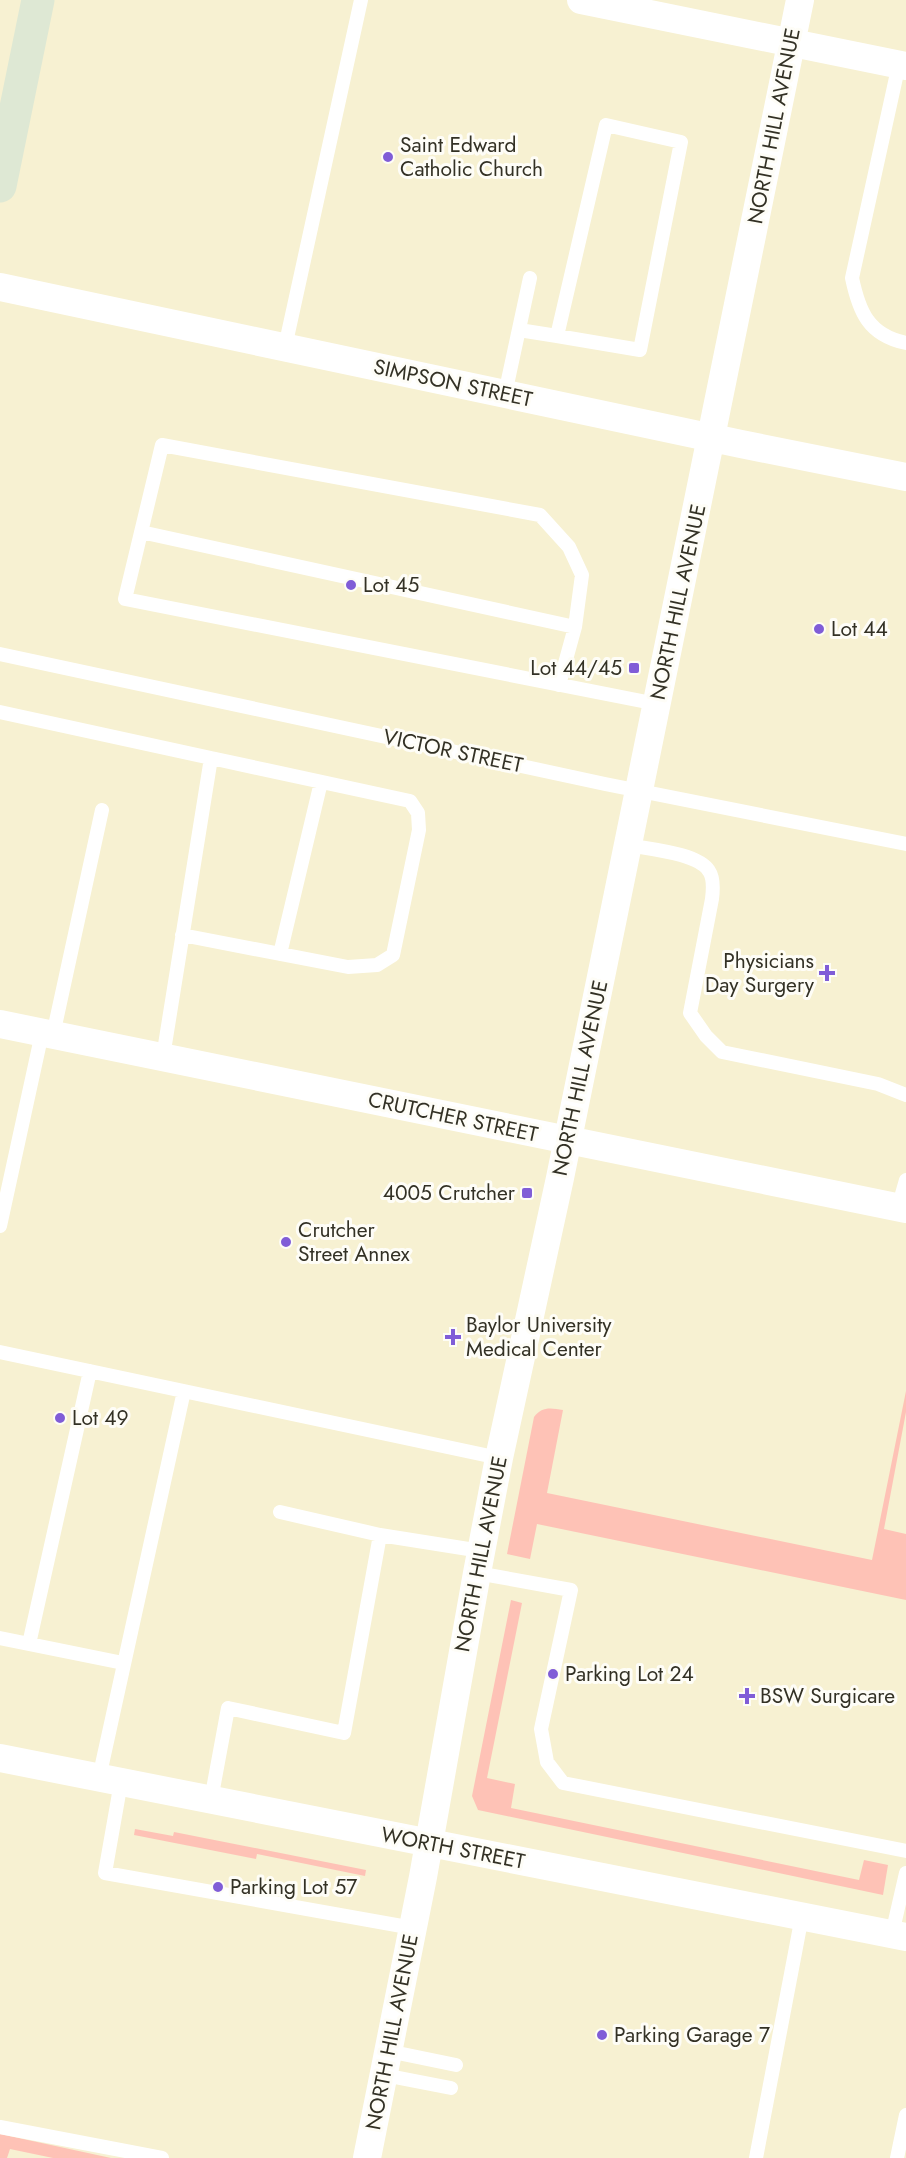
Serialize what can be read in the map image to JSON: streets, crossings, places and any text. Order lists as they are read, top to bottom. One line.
{"streets":{"street":["NORTH HILL AVENUE","SIMPSON STREET","CRUTCHER STREET","WORTH STREET"],"lane":["VICTOR STREET"]},"crossings":[["NORTH HILL AVENUE","SIMPSON STREET"],["NORTH HILL AVENUE","VICTOR STREET"],["NORTH HILL AVENUE","CRUTCHER STREET"],["NORTH HILL AVENUE","WORTH STREET"]],"places":{"other":["Saint Edward Catholic Church","Lot 45","Lot 44","Crutcher Street Annex","Lot 49","Parking Lot 24","Parking Lot 57","Parking Garage 7"],"transit":["Lot 44/45","4005 Crutcher"],"health":["Physicians Day Surgery","Baylor University Medical Center","BSW Surgicare"]}}
